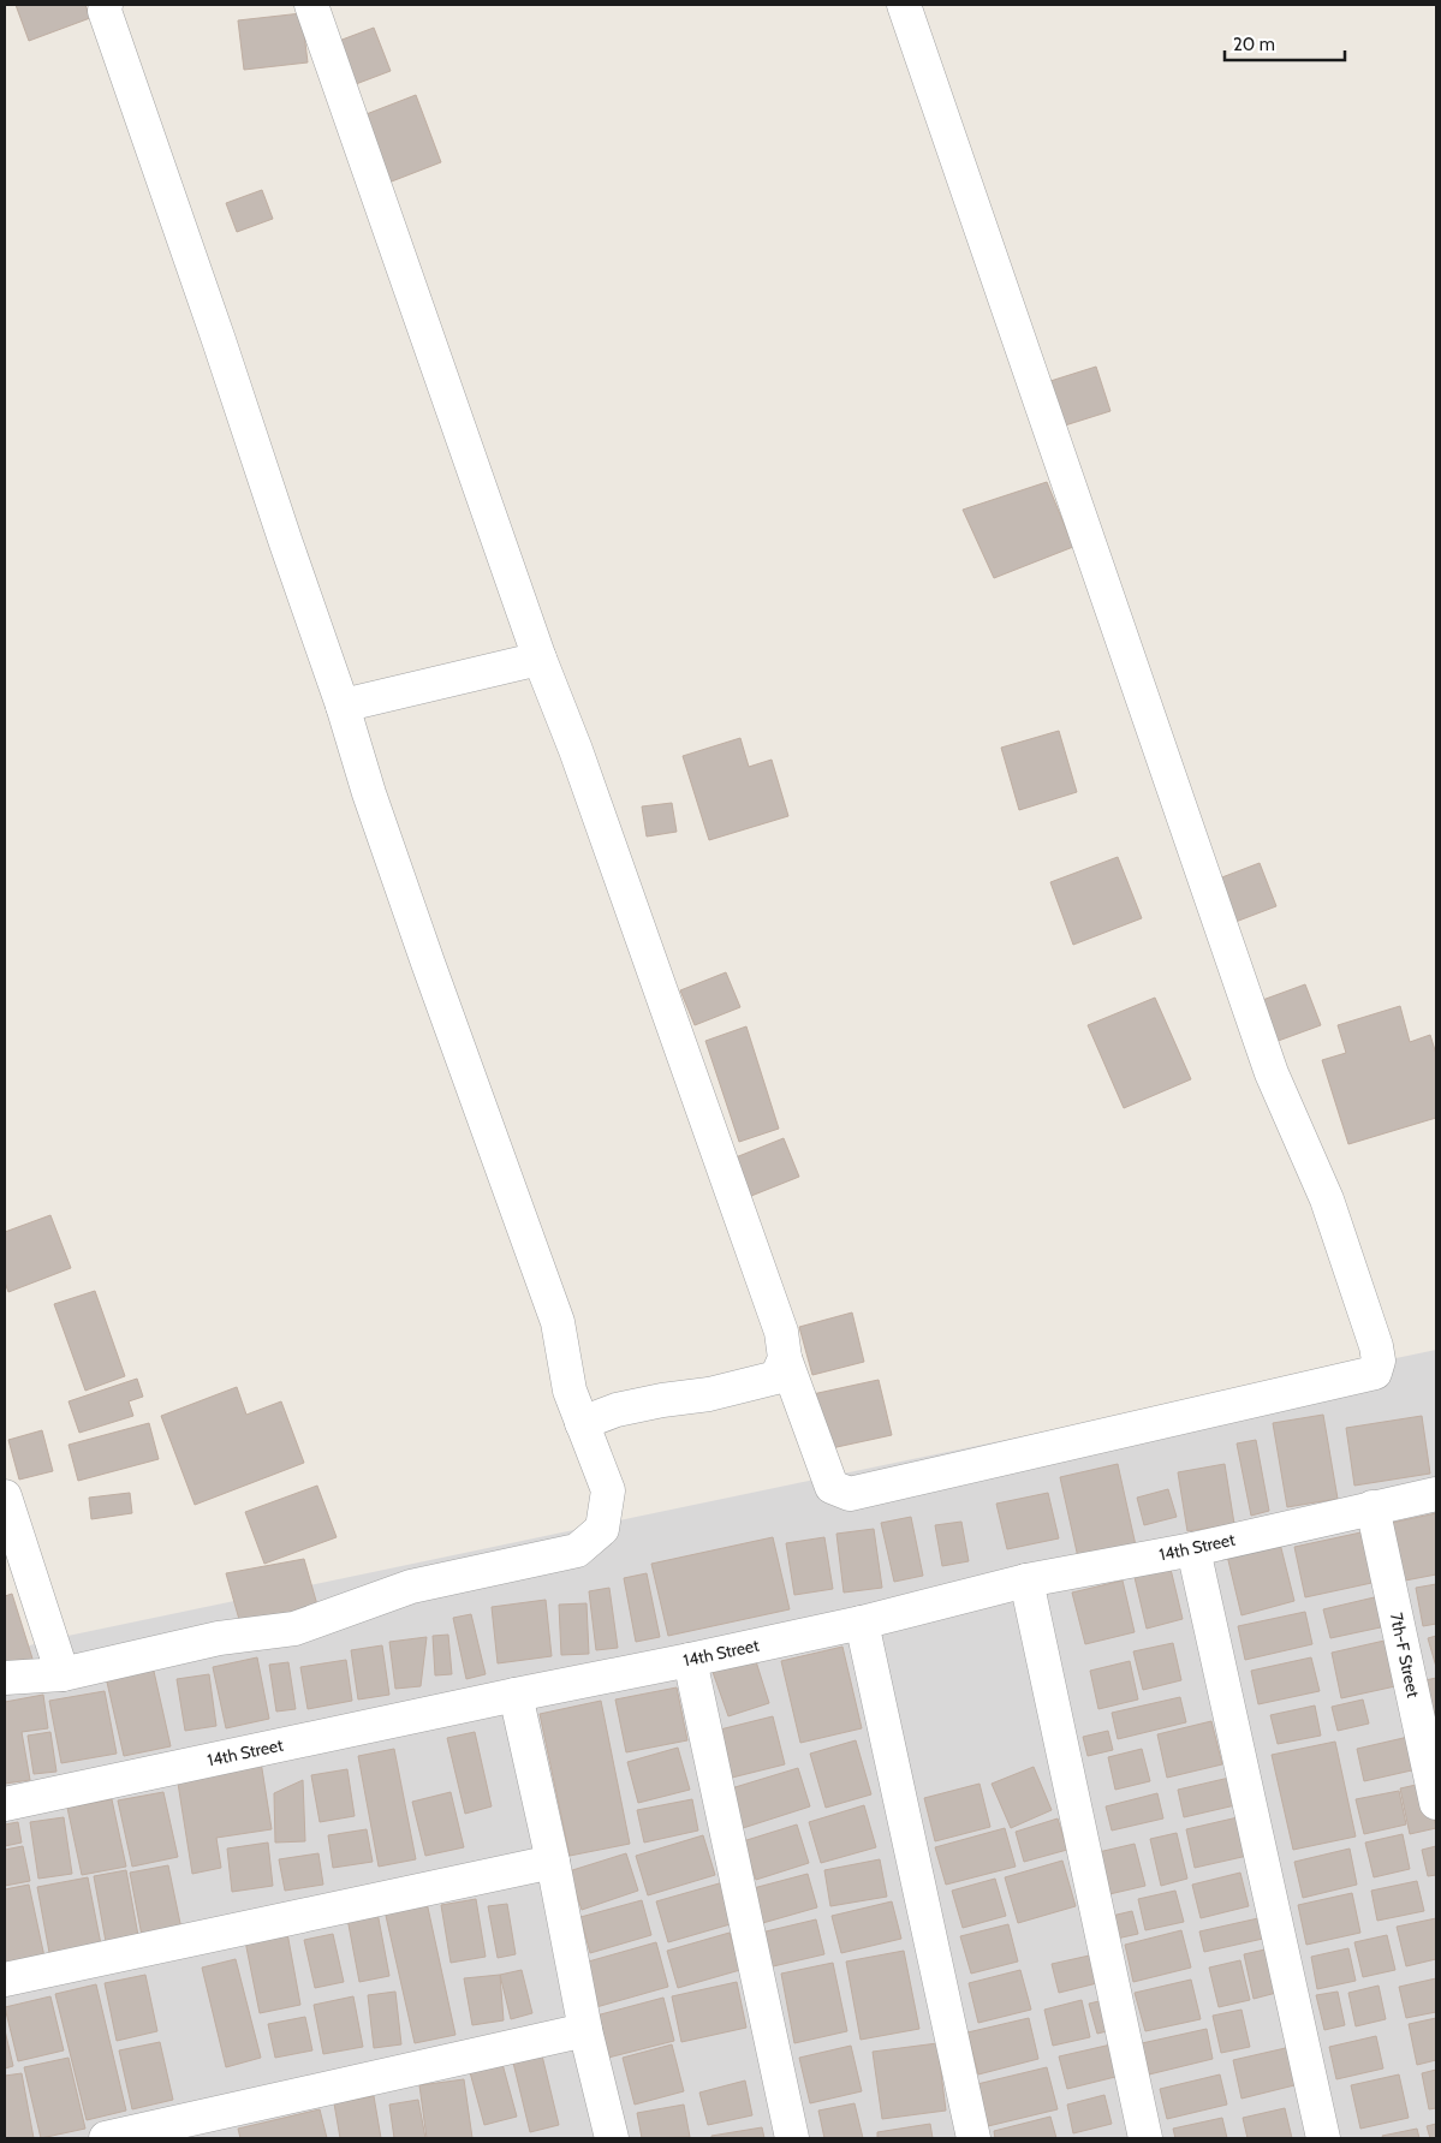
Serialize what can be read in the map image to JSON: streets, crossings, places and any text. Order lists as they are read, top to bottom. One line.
{"streets":{"street":["14th Street","7th-F Street"]},"crossings":[["14th Street","7th-F Street"]],"scale_bar":"20 m"}
